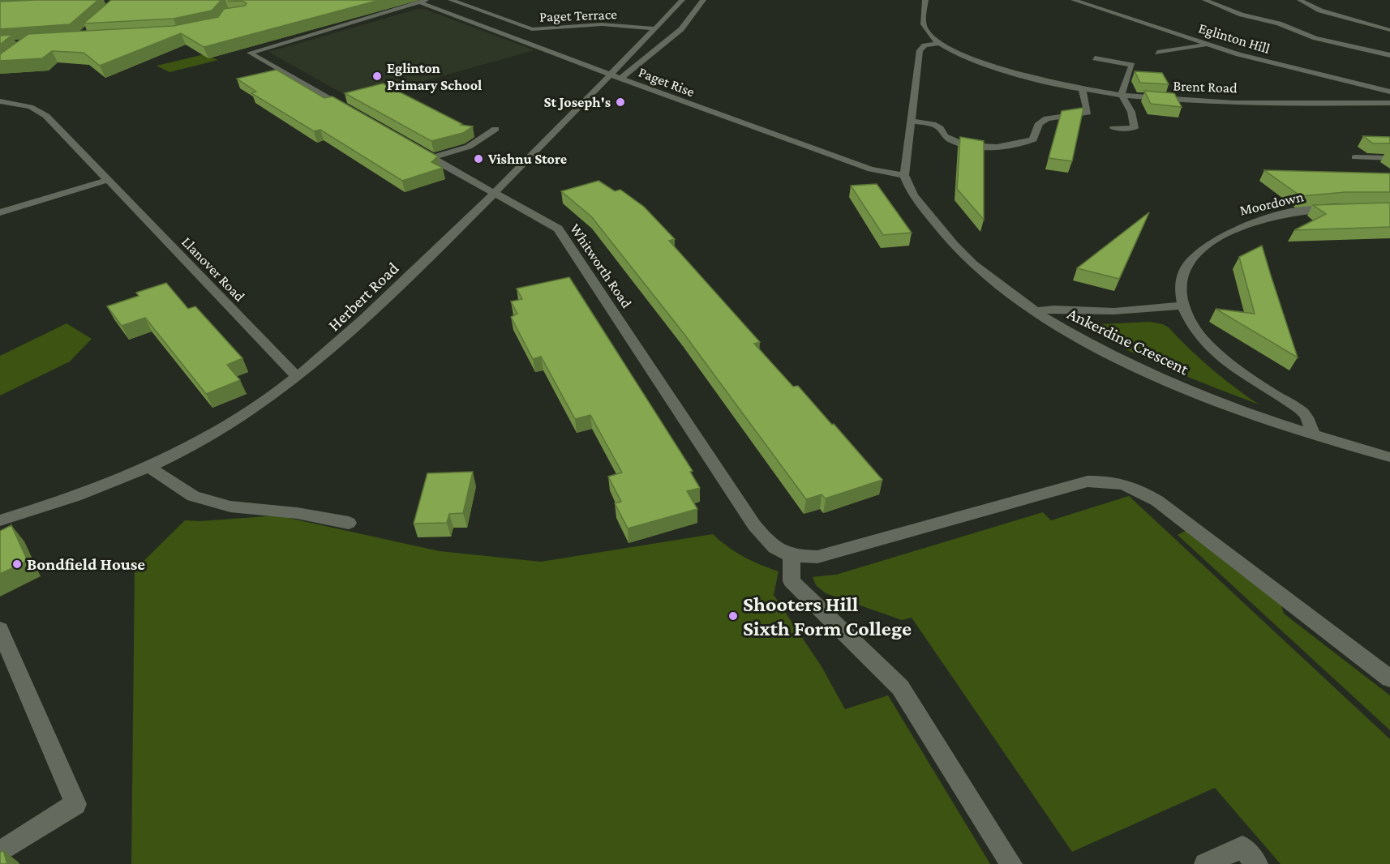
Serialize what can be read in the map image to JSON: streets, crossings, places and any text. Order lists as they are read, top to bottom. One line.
{"streets":{"street":["Paget Terrace","Eglinton Hill","Paget Rise","Brent Road","Moordown","Whitworth Road","Llanover Road","Herbert Road","Ankerdine Crescent"]},"crossings":[["Paget Terrace","Herbert Road"],["Paget Rise","Herbert Road"],["Paget Rise","Ankerdine Crescent"],["Moordown","Ankerdine Crescent"],["Whitworth Road","Herbert Road"],["Llanover Road","Herbert Road"]],"places":["Eglinton Primary School","St Joseph's","Vishnu Store","Bondfield House","Shooters Hill Sixth Form College"]}
